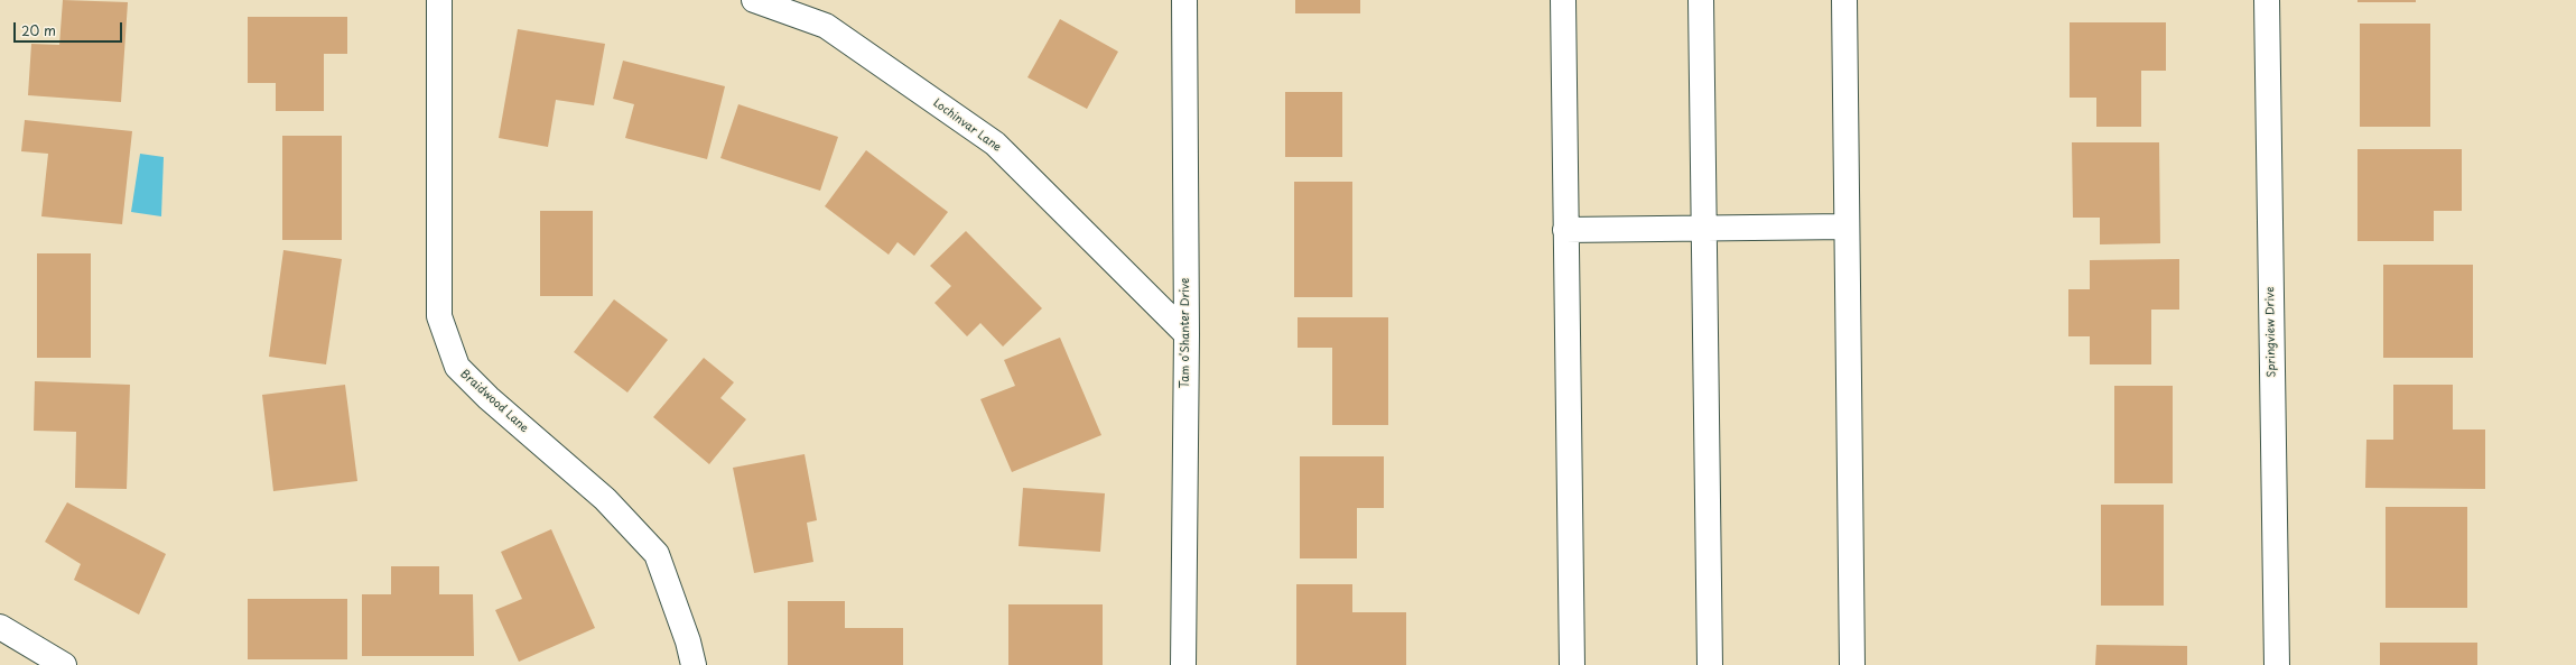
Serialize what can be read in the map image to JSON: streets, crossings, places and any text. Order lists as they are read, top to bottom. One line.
{"streets":{"street":["Lochinvar Lane","Springview Drive","Tam o'Shanter Drive","Braidwood Lane"]},"crossings":[["Lochinvar Lane","Tam o'Shanter Drive"]],"scale_bar":"20 m"}
